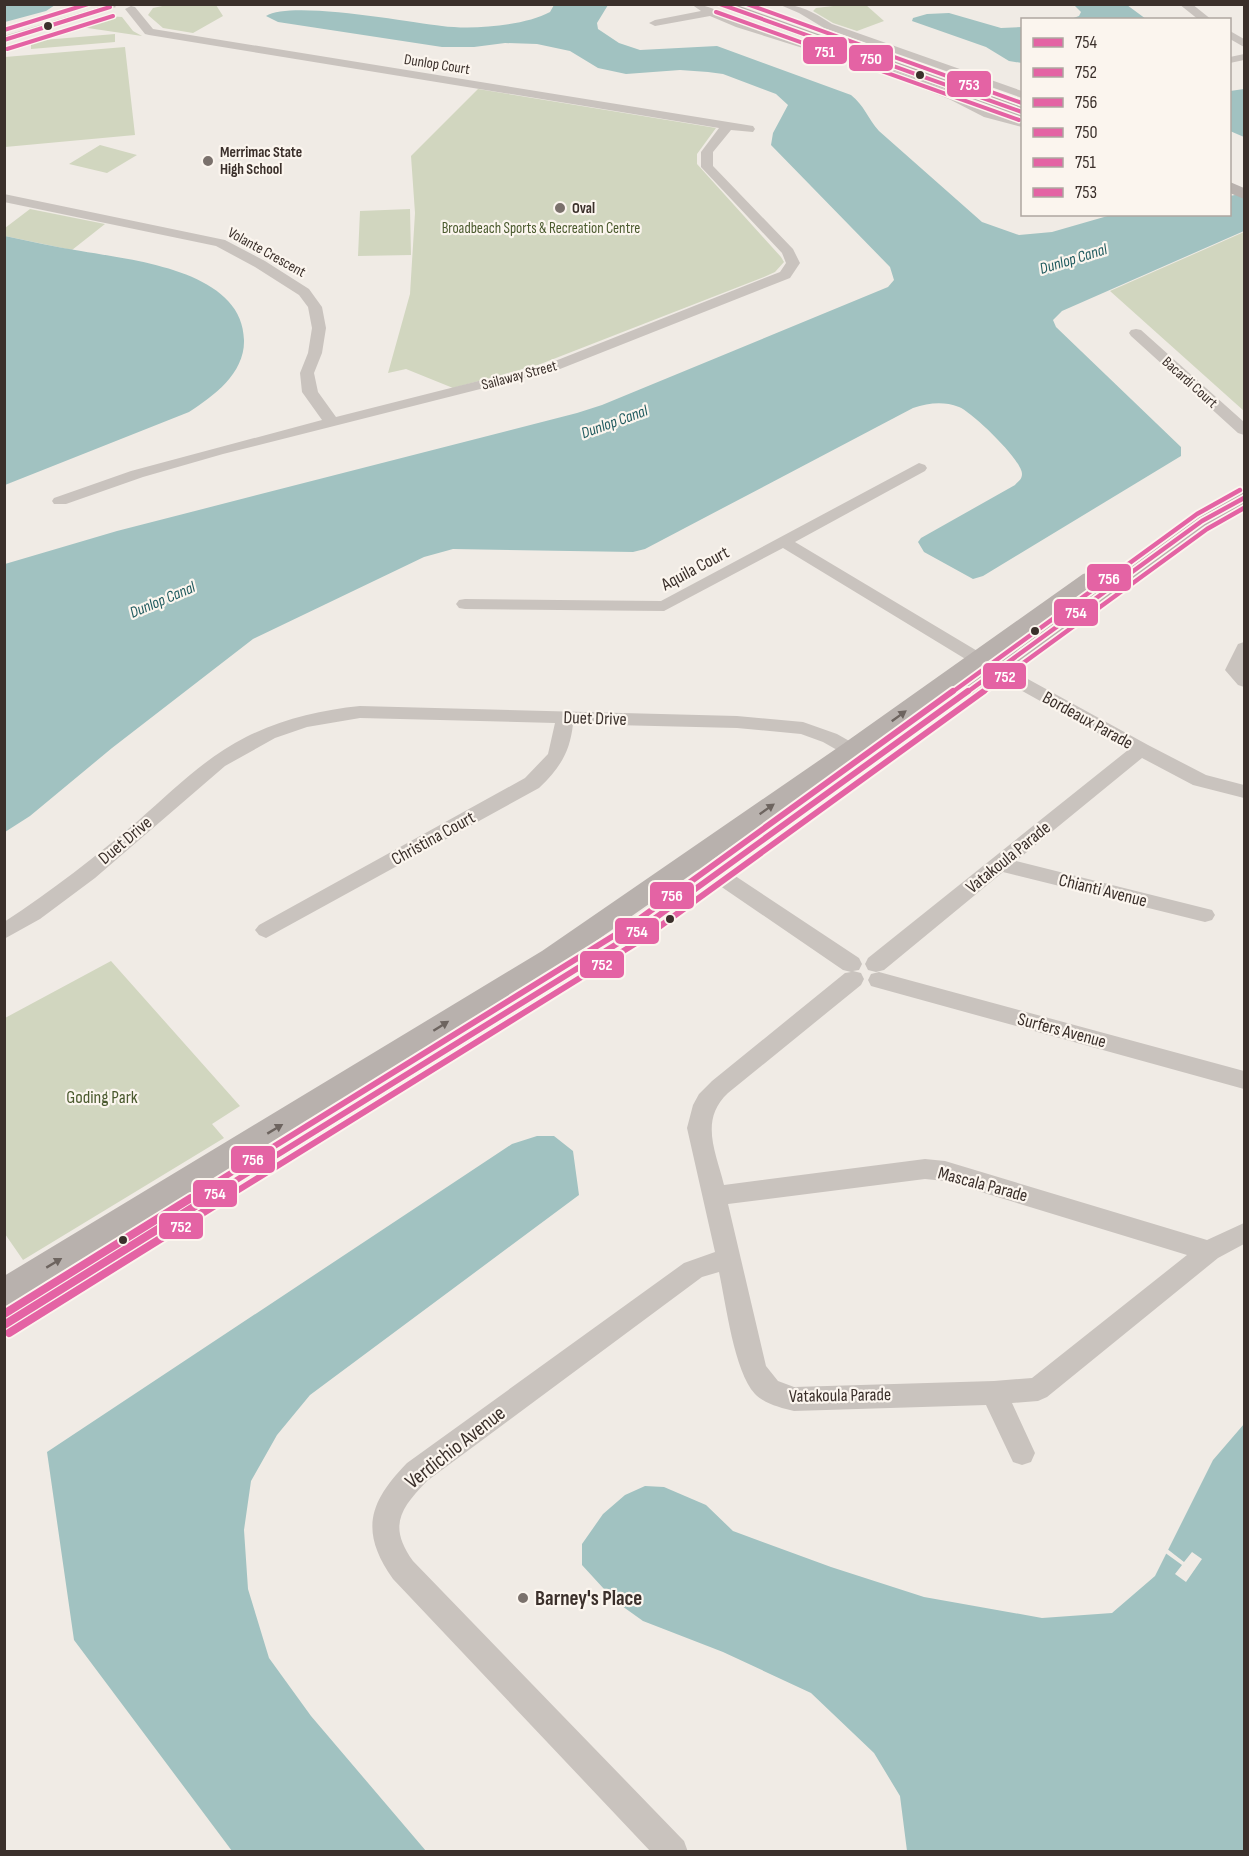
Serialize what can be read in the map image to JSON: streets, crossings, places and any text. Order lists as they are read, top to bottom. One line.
{"streets":{"street":["Dunlop Court","Volante Crescent","Sailaway Street","Bacardi Court","Aquila Court","Duet Drive","Bordeaux Parade","Christina Court","Vatakoula Parade","Chianti Avenue","Surfers Avenue","Mascala Parade","Verdichio Avenue"]},"crossings":[["Dunlop Court","Sailaway Street"],["Volante Crescent","Sailaway Street"],["Aquila Court","Bordeaux Parade"],["Duet Drive","Christina Court"],["Bordeaux Parade","Vatakoula Parade"],["Vatakoula Parade","Chianti Avenue"],["Vatakoula Parade","Surfers Avenue"],["Vatakoula Parade","Mascala Parade"],["Vatakoula Parade","Verdichio Avenue"]],"water":["Dunlop Canal"],"parks":["Broadbeach Sports & Recreation Centre","Goding Park"],"places":["Merrimac State High School","Oval","Barney's Place"],"lines":["transit line 750","transit line 753","transit line 751","transit line 756","transit line 754","transit line 752"],"legend":["754","752","756","750","751","753"]}
